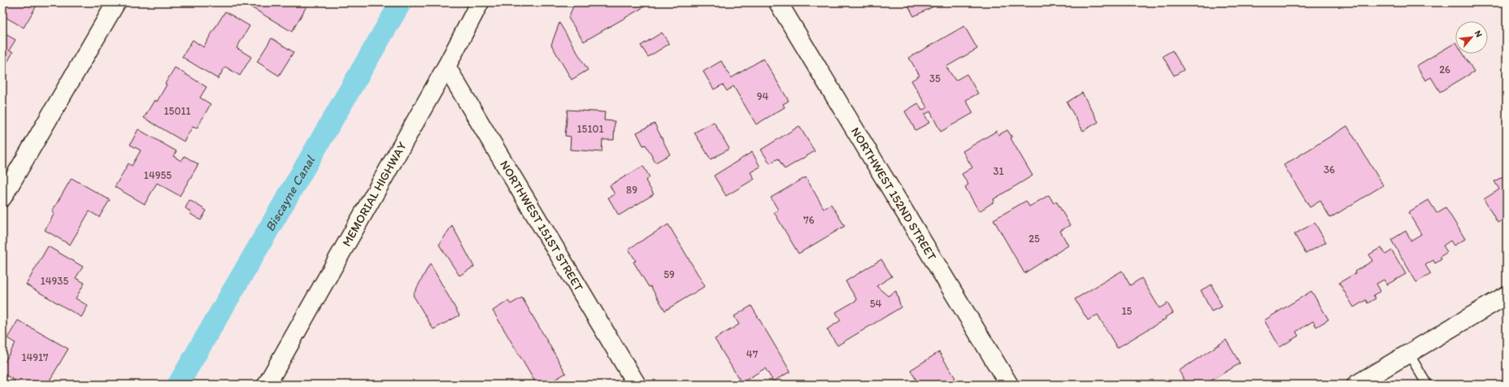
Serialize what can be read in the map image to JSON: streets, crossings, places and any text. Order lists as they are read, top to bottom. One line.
{"streets":{"street":["NORTHWEST 152ND STREET","MEMORIAL HIGHWAY","NORTHWEST 151ST STREET"]},"crossings":[["MEMORIAL HIGHWAY","NORTHWEST 151ST STREET"]],"water":["Biscayne Canal"],"house_numbers":["26","35","94","15011","15101","36","31","14955","89","76","25","59","14935","54","15","47","14917"],"north":"top right"}
